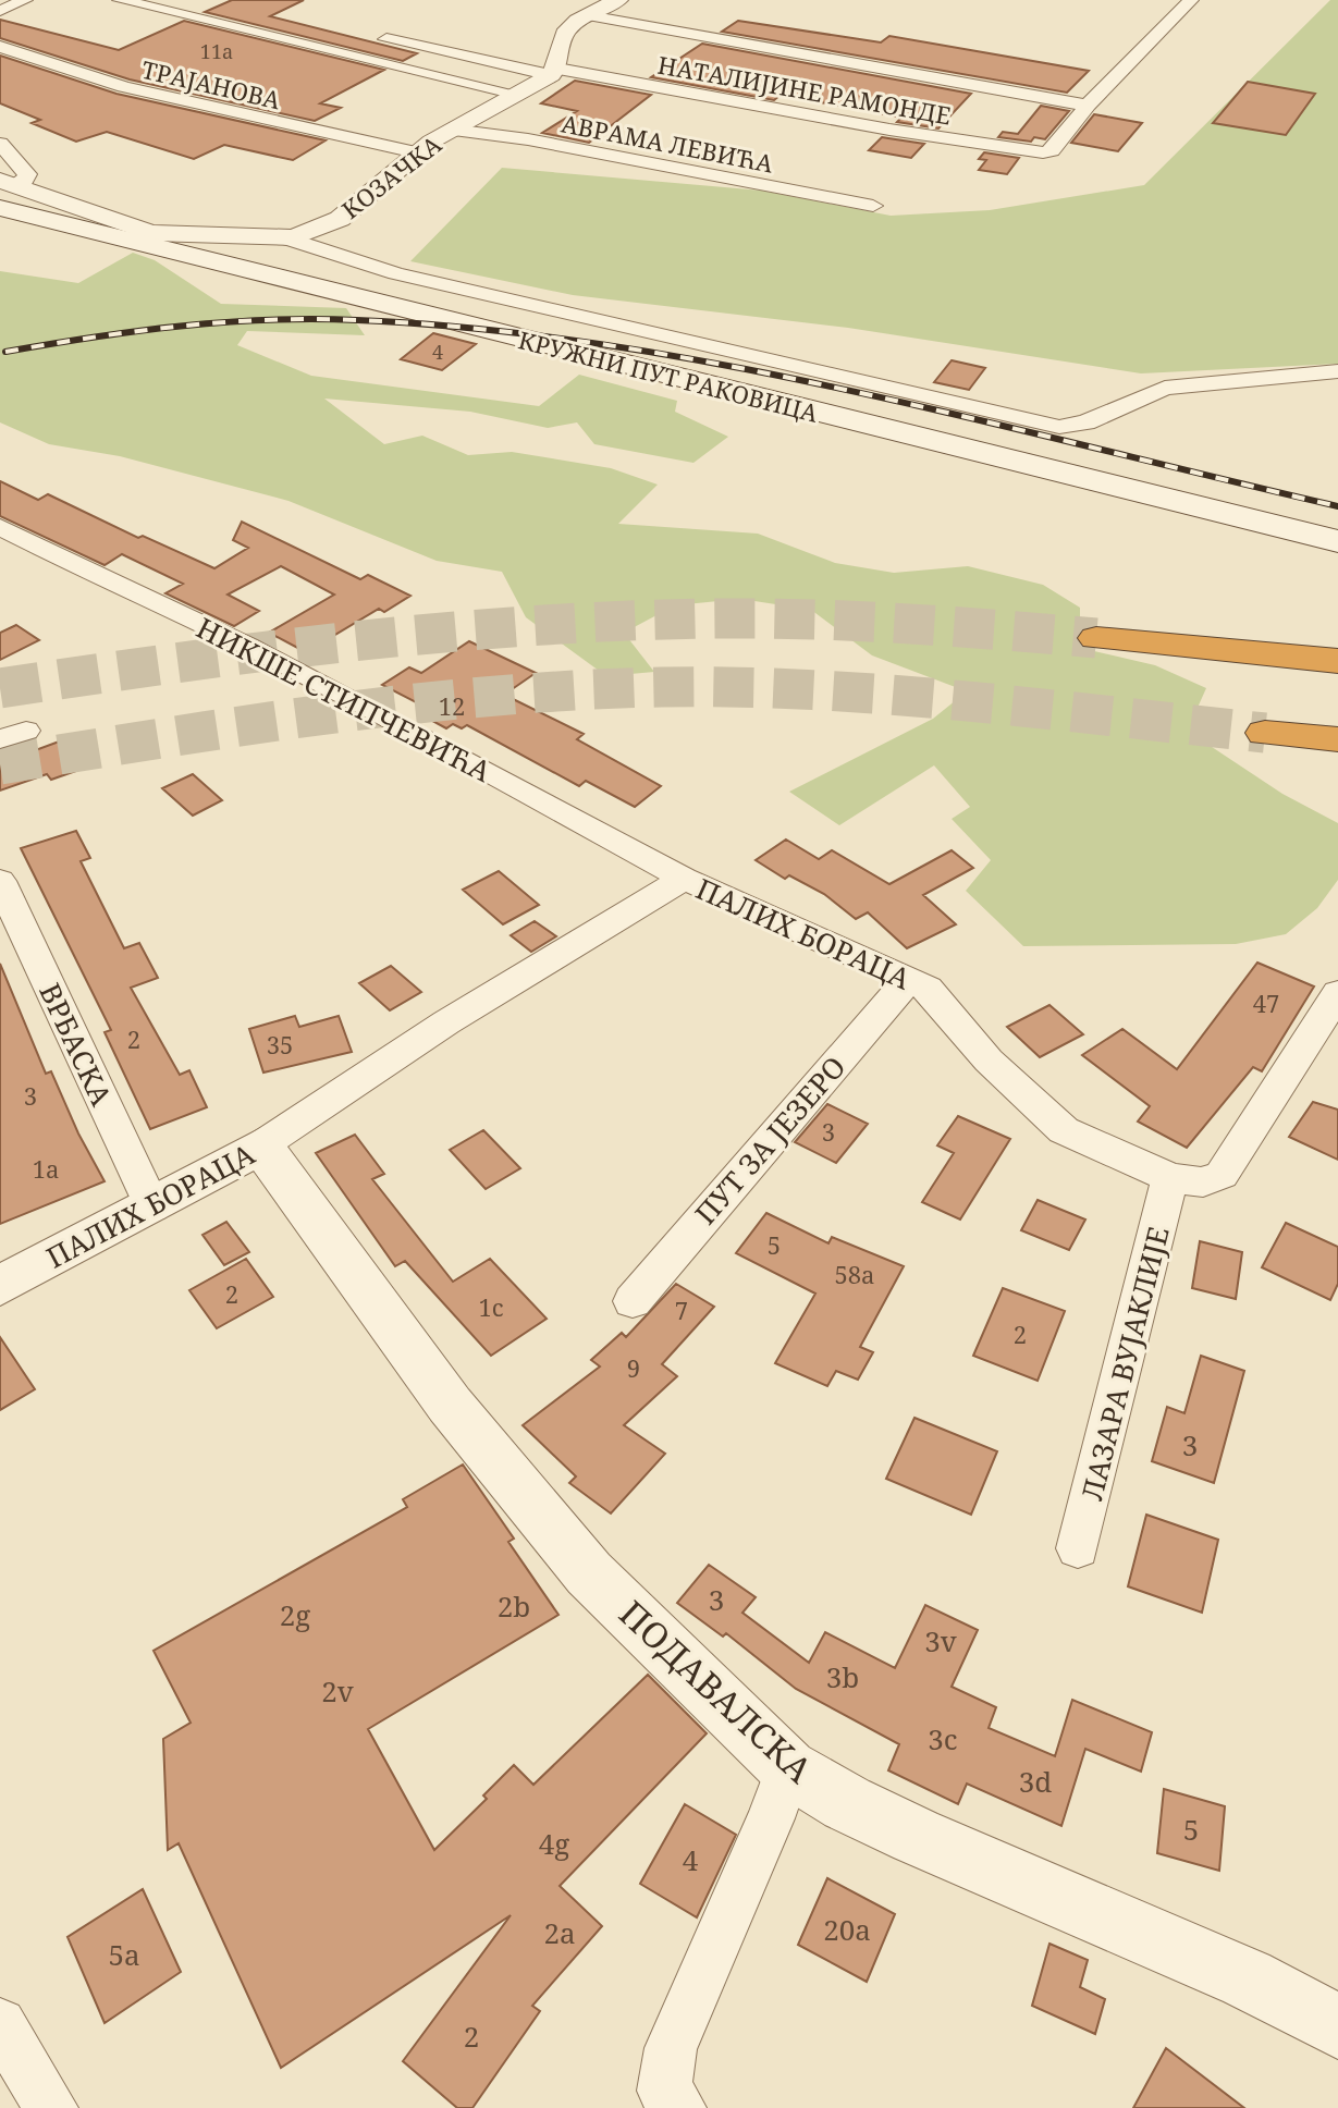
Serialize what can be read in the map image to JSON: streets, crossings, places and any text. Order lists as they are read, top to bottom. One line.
{"streets":{"main road":["КРУЖНИ ПУТ РАКОВИЦА"],"street":["ТРАЈАНОВА","НАТАЛИЈИНЕ РАМОНДЕ","АВРАМА ЛЕВИЋА","КОЗАЧКА","НИКШЕ СТИПЧЕВИЋА","ПАЛИХ БОРАЦА","ВРБАСКА","ПУТ ЗА ЈЕЗЕРО","ЛАЗАРА ВУЈАКЛИЈЕ","ПОДАВАЛСКА"]},"crossings":[["ТРАЈАНОВА","КОЗАЧКА"],["НАТАЛИЈИНЕ РАМОНДЕ","КОЗАЧКА"],["АВРАМА ЛЕВИЋА","КОЗАЧКА"],["КОЗАЧКА","КРУЖНИ ПУТ РАКОВИЦА"],["НИКШЕ СТИПЧЕВИЋА","ПАЛИХ БОРАЦА"],["ПАЛИХ БОРАЦА","ВРБАСКА"],["ПАЛИХ БОРАЦА","ПУТ ЗА ЈЕЗЕРО"],["ПАЛИХ БОРАЦА","ЛАЗАРА ВУЈАКЛИЈЕ"],["ПАЛИХ БОРАЦА","ПОДАВАЛСКА"]],"house_numbers":["11a","4","12","47","2","35","3","3","1a","5","58a","2","1c","7","2","9","3","3","2b","2g","3v","3b","2v","3c","3d","5","4g","4","20a","2a","5a","2"]}
